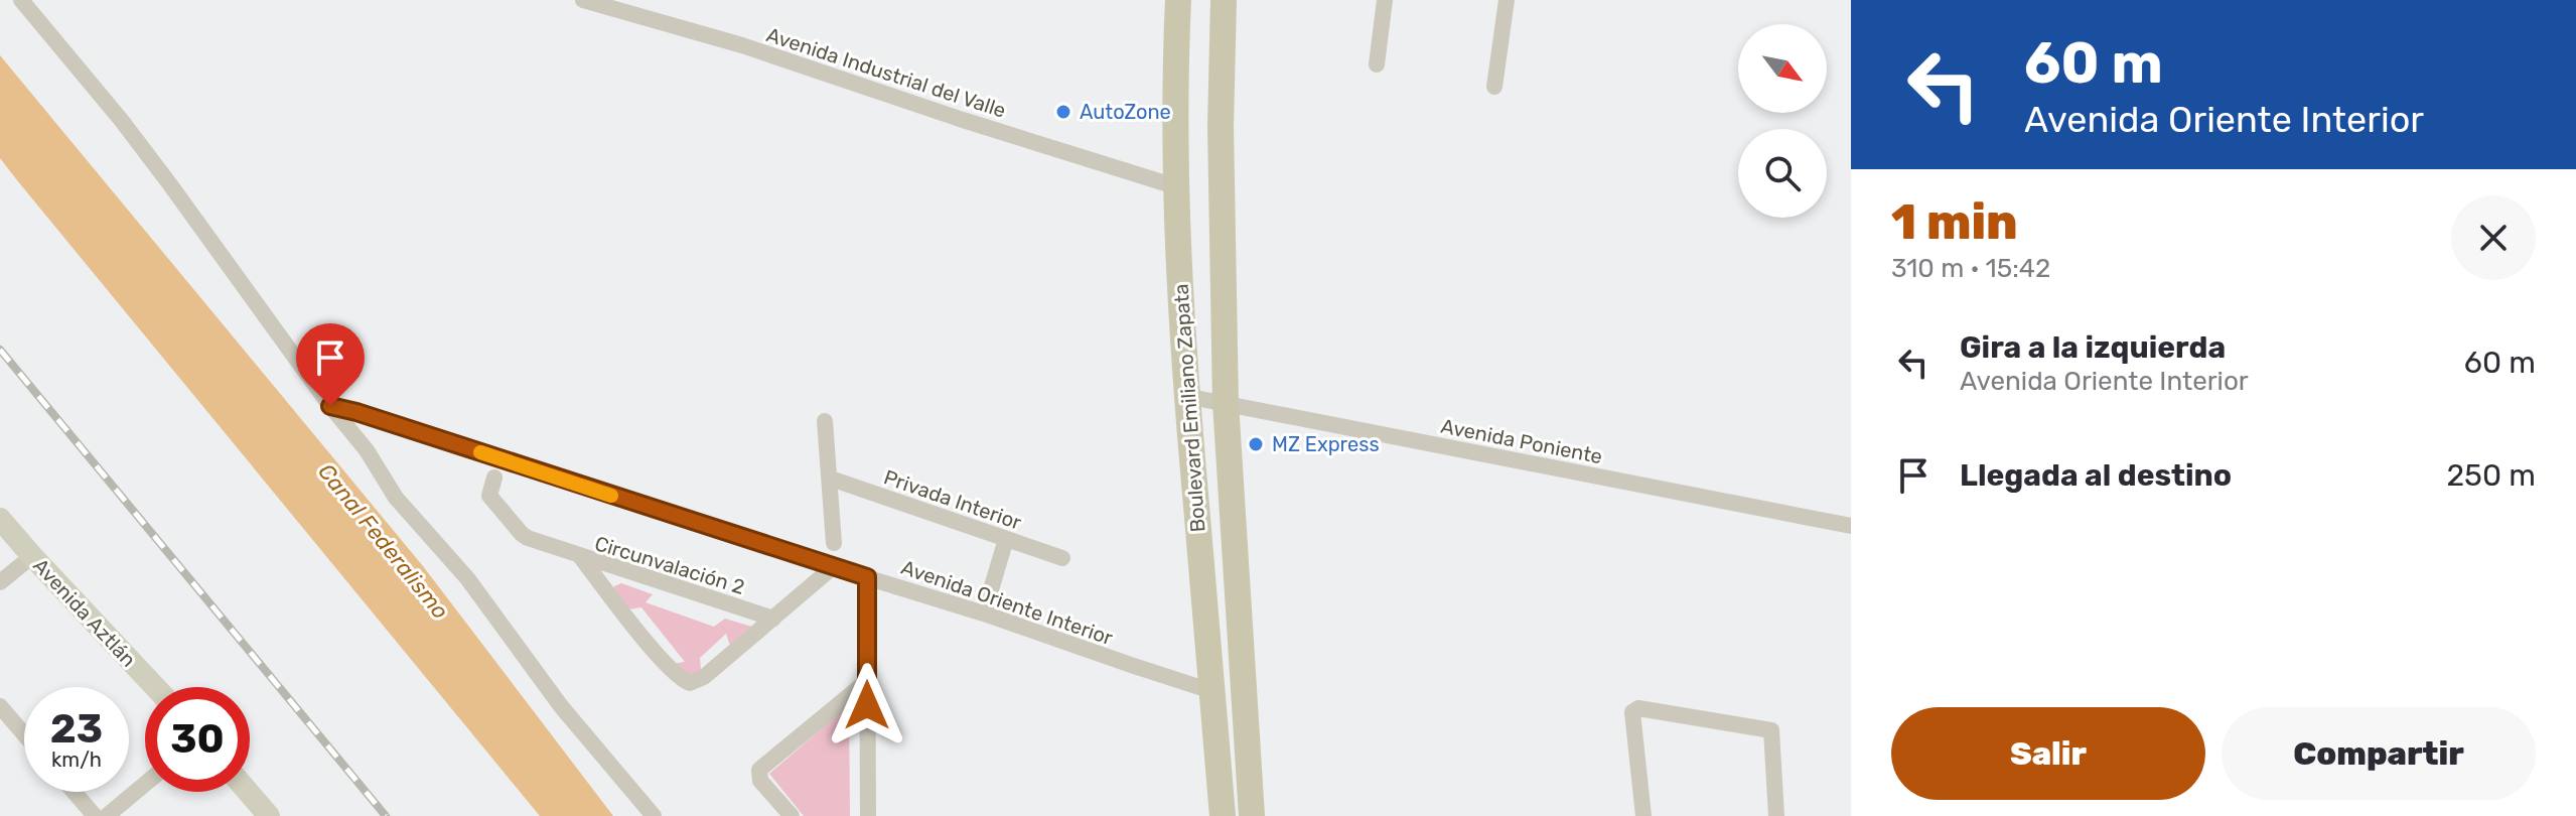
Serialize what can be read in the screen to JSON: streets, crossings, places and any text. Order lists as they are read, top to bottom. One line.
{"streets":{"main road":["Boulevard Emiliano Zapata","Avenida Aztlán"],"street":["Avenida Industrial del Valle","Avenida Poniente","Privada Interior","Circunvalación 2","Avenida Oriente Interior"]},"crossings":[["Avenida Industrial del Valle","Boulevard Emiliano Zapata"],["Boulevard Emiliano Zapata","Avenida Poniente"],["Boulevard Emiliano Zapata","Avenida Oriente Interior"],["Circunvalación 2","Avenida Oriente Interior"]],"water":["Canal Federalismo"],"places":["AutoZone","MZ Express"],"north":"bottom right","page":{"turn":["60 m","Avenida Oriente Interior"],"heading":["1 min","310 m · 15:42"],"list":[{"name":"Gira a la izquierda","note":"Avenida Oriente Interior","value":"60 m"},{"name":"Llegada al destino","value":"250 m"}],"speed":"23 km/h","limit":"30","buttons":["Salir","Compartir"]}}
